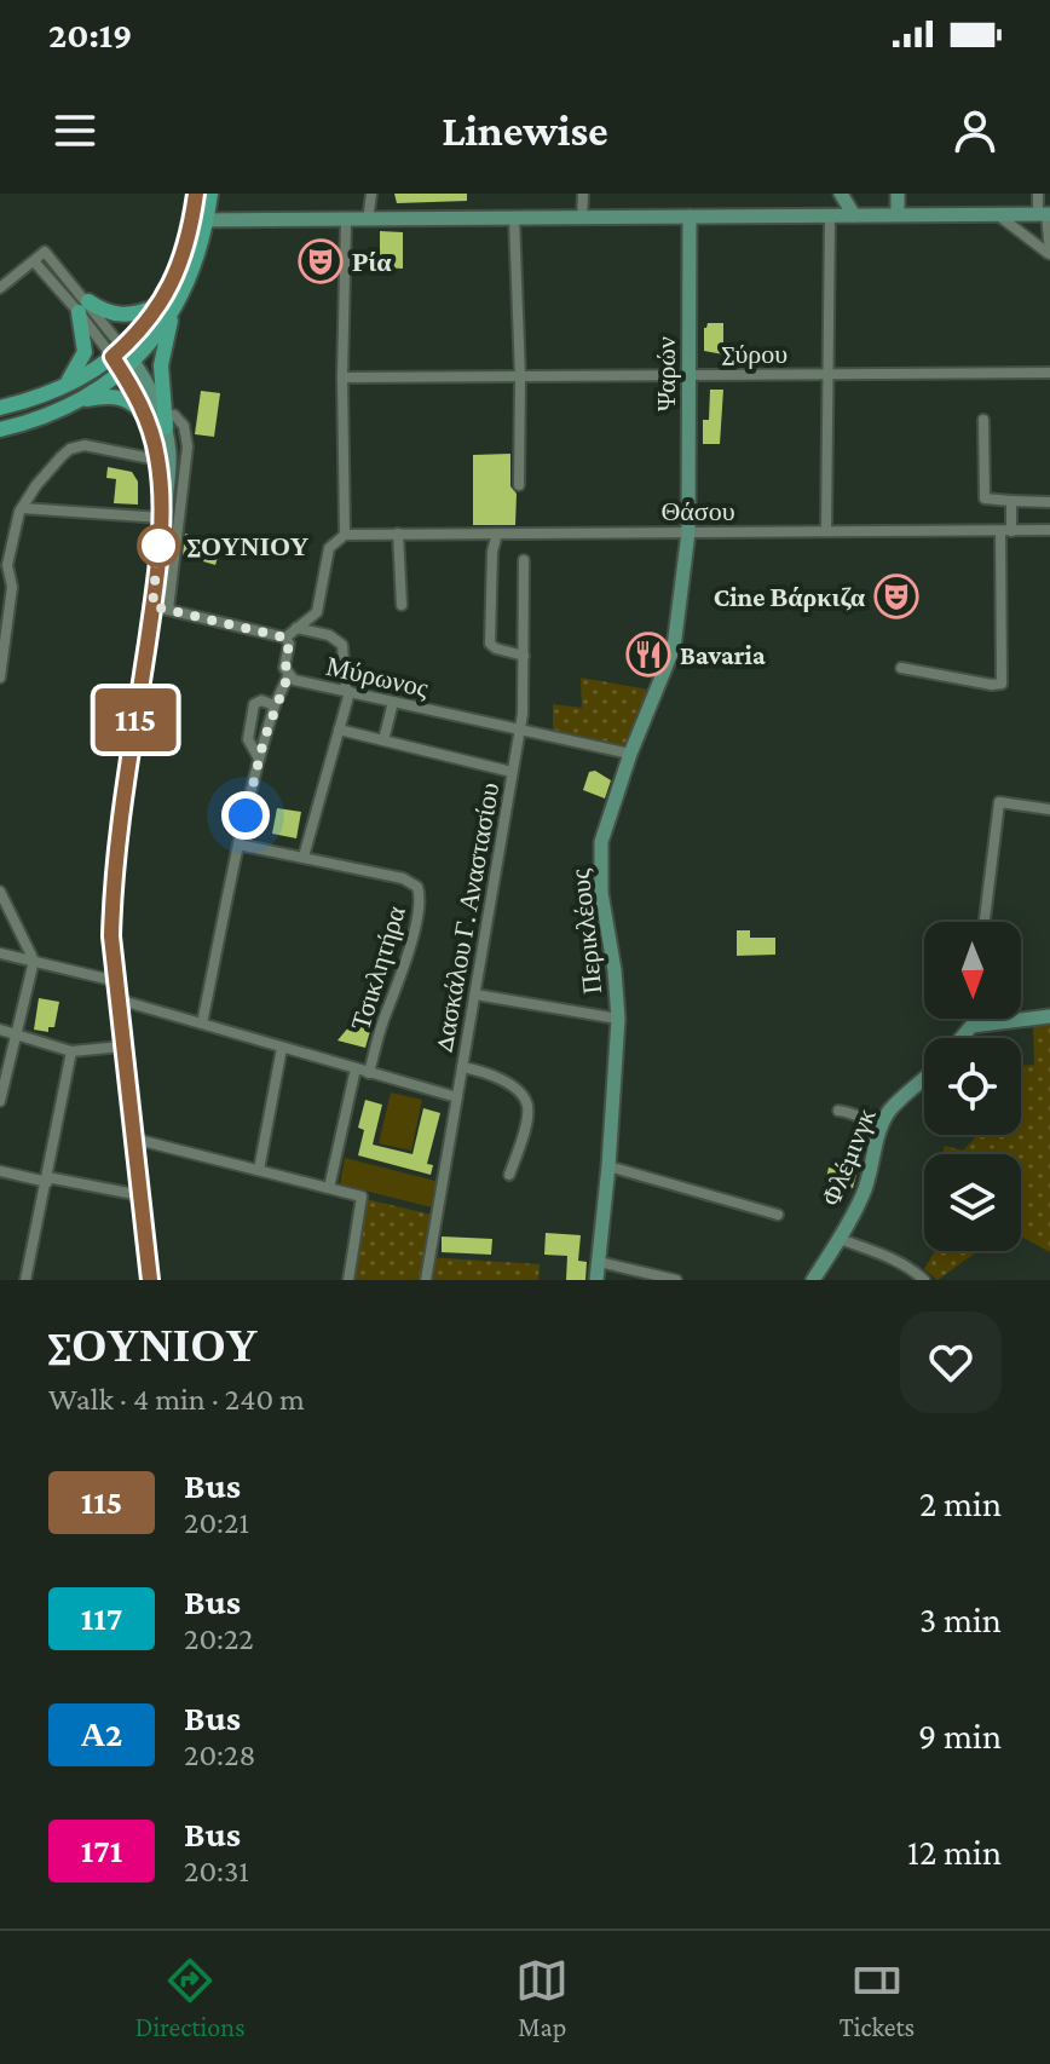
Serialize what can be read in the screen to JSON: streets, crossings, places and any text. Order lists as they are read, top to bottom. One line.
{"streets":{"street":["Σύρου","Ψαρών","Θάσου","Μύρωνος","Δασκάλου Γ. Αναστασίου","Περικλέους","Τσικλητήρα","Φλέμινγκ"]},"crossings":[["Σύρου","Ψαρών"],["Ψαρών","Θάσου"],["Ψαρών","Περικλέους"],["Θάσου","Περικλέους"],["Μύρωνος","Δασκάλου Γ. Αναστασίου"],["Μύρωνος","Περικλέους"]],"places":{"theatre":["Ρία","Cine Βάρκιζα"],"other":["ΣΟΥΝΙΟΥ"],"restaurant":["Bavaria"]},"lines":["bus line 115"],"north":"bottom","page":{"status":"20:19","header":"Linewise","on_map":"115","heading":["ΣΟΥΝΙΟΥ","Walk · 4 min · 240 m"],"list":[{"mark":"115","name":"Bus","note":"20:21","value":"2 min"},{"mark":"117","name":"Bus","note":"20:22","value":"3 min"},{"mark":"Α2","name":"Bus","note":"20:28","value":"9 min"},{"mark":"171","name":"Bus","note":"20:31","value":"12 min"}],"tabs":["Directions","Map","Tickets"]}}
